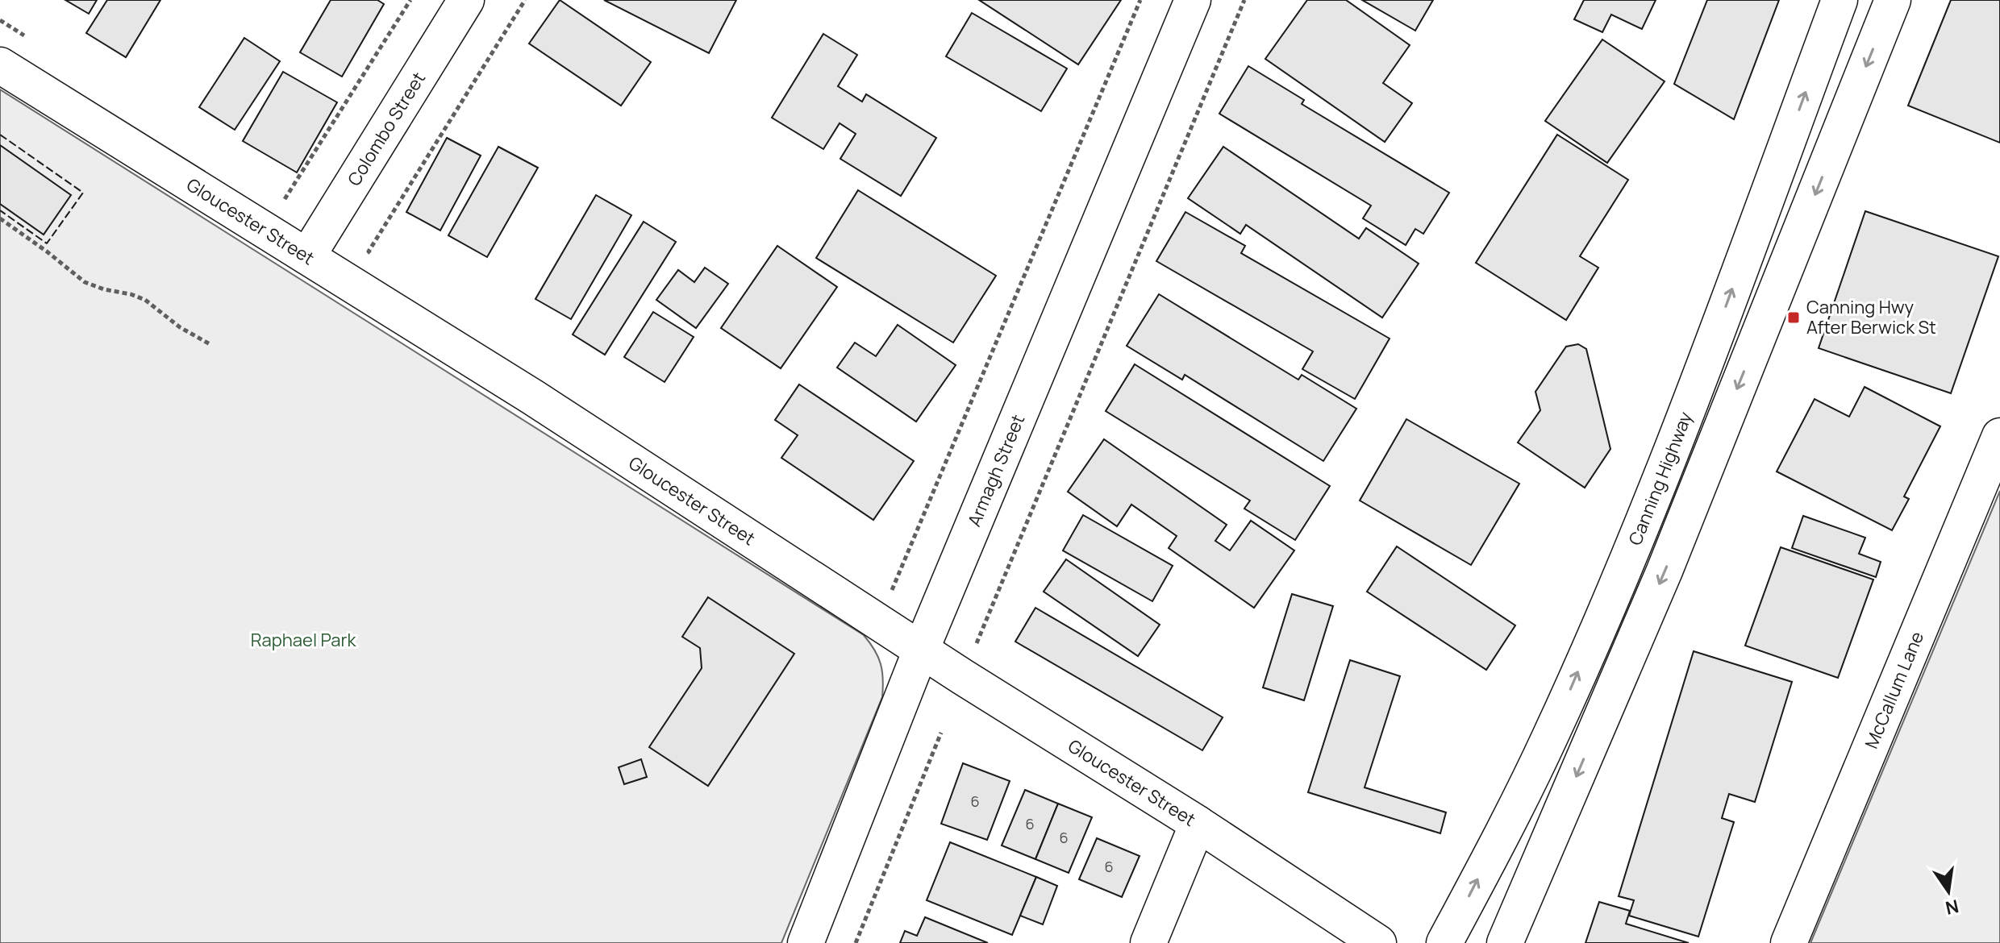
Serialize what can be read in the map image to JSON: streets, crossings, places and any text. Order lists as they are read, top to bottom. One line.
{"streets":{"main road":["Colombo Street","Gloucester Street","Armagh Street","Canning Highway","McCallum Lane"]},"crossings":[["Colombo Street","Gloucester Street"],["Gloucester Street","Armagh Street"]],"parks":["Raphael Park"],"places":{"transit":["Canning Hwy After Berwick St"]},"house_numbers":["6","6","6","6"],"north":"bottom"}
